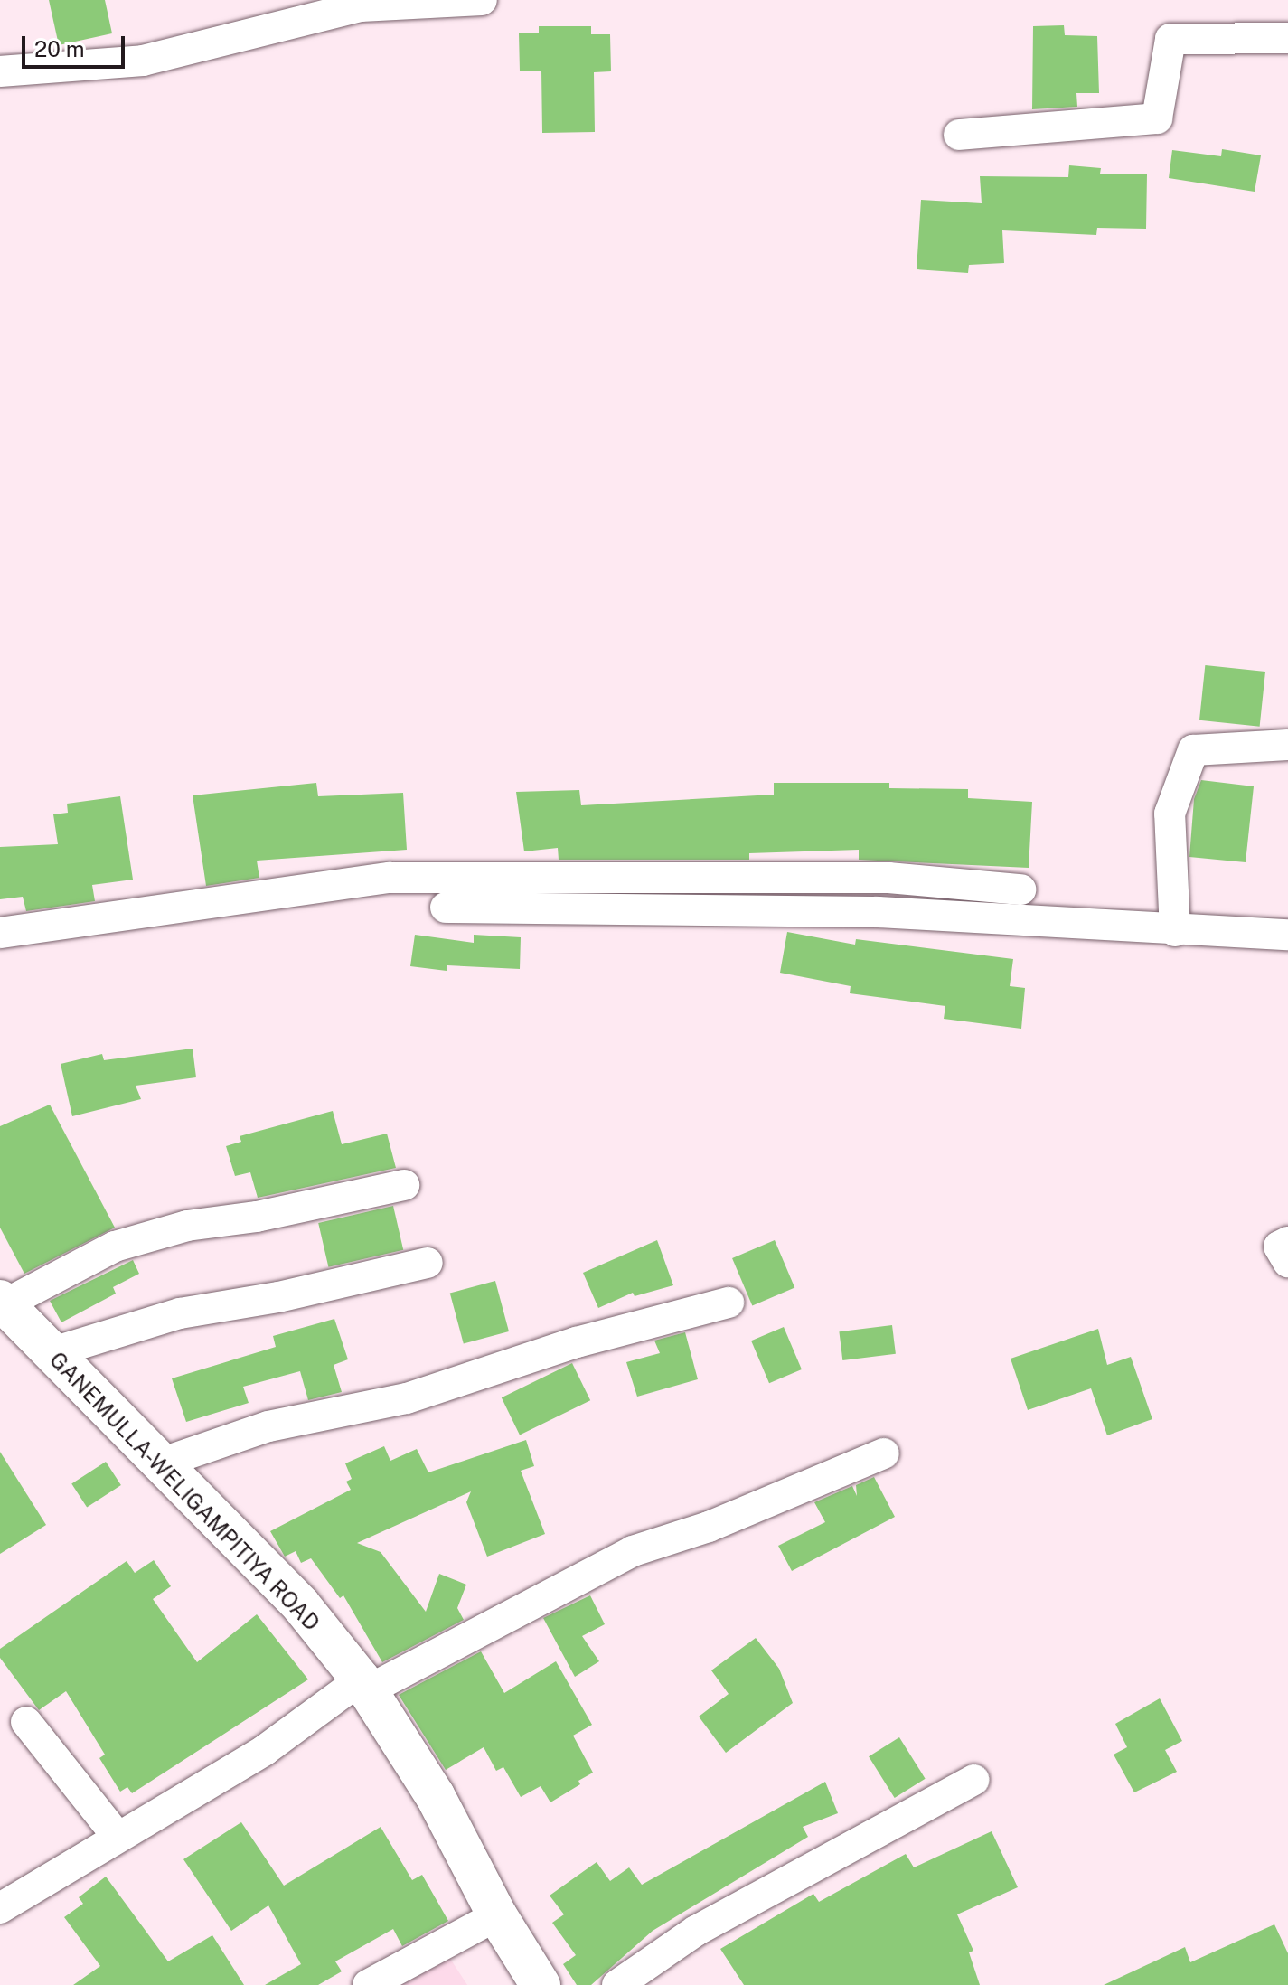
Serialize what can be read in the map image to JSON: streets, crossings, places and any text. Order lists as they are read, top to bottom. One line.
{"streets":{"street":["GANEMULLA-WELIGAMPITIYA ROAD"]},"scale_bar":"20 m"}
